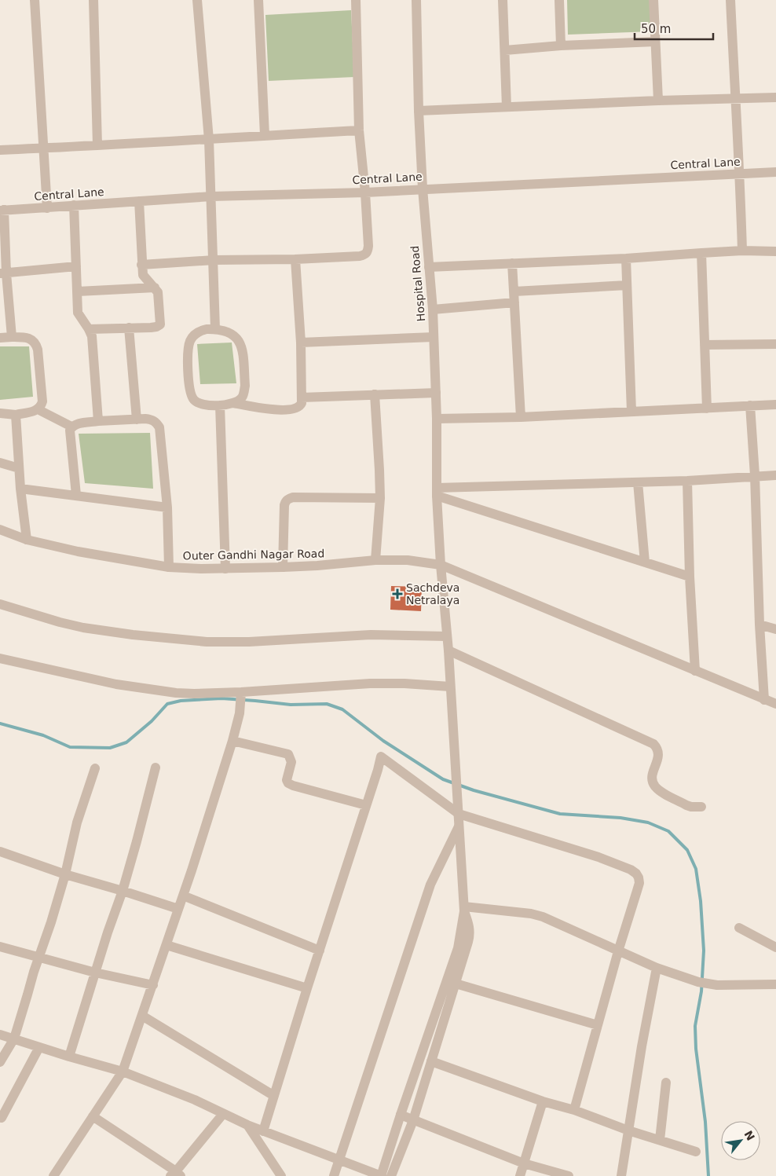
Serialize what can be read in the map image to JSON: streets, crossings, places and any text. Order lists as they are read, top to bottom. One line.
{"streets":{"street":["Central Lane","Hospital Road","Outer Gandhi Nagar Road"]},"crossings":[["Central Lane","Hospital Road"],["Hospital Road","Outer Gandhi Nagar Road"]],"places":{"health":["Sachdeva Netralaya"]},"scale_bar":"50 m","north":"top right"}
